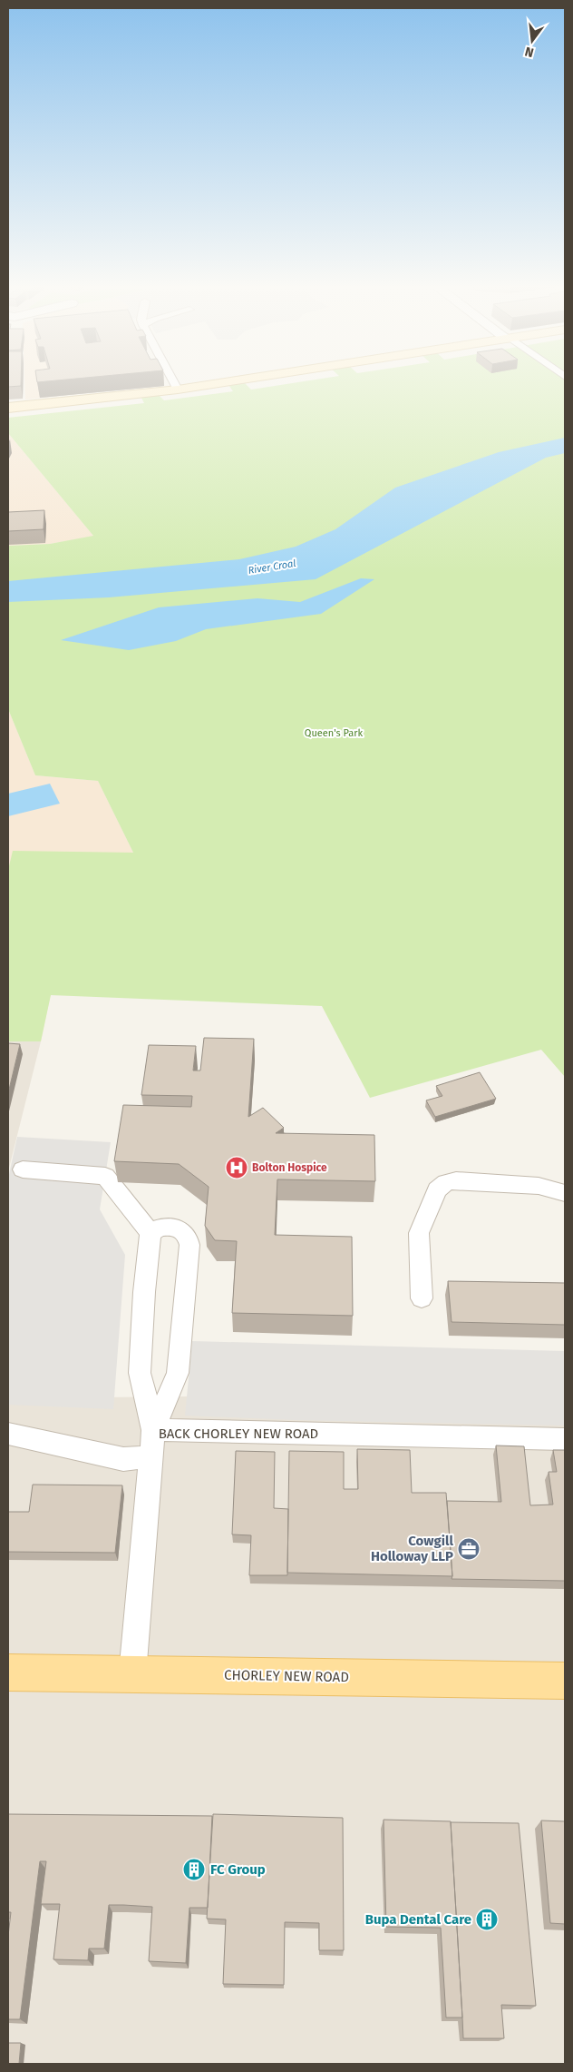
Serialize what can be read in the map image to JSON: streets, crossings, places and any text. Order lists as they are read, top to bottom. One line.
{"streets":{"main road":["CHORLEY NEW ROAD"],"lane":["BACK CHORLEY NEW ROAD"]},"crossings":[["BACK CHORLEY NEW ROAD","CHORLEY NEW ROAD"]],"water":["River Croal"],"parks":["Queen's Park"],"places":{"hospital":["Bolton Hospice"],"office":["Cowgill Holloway LLP"],"building":["FC Group","Bupa Dental Care"]},"north":"bottom"}
